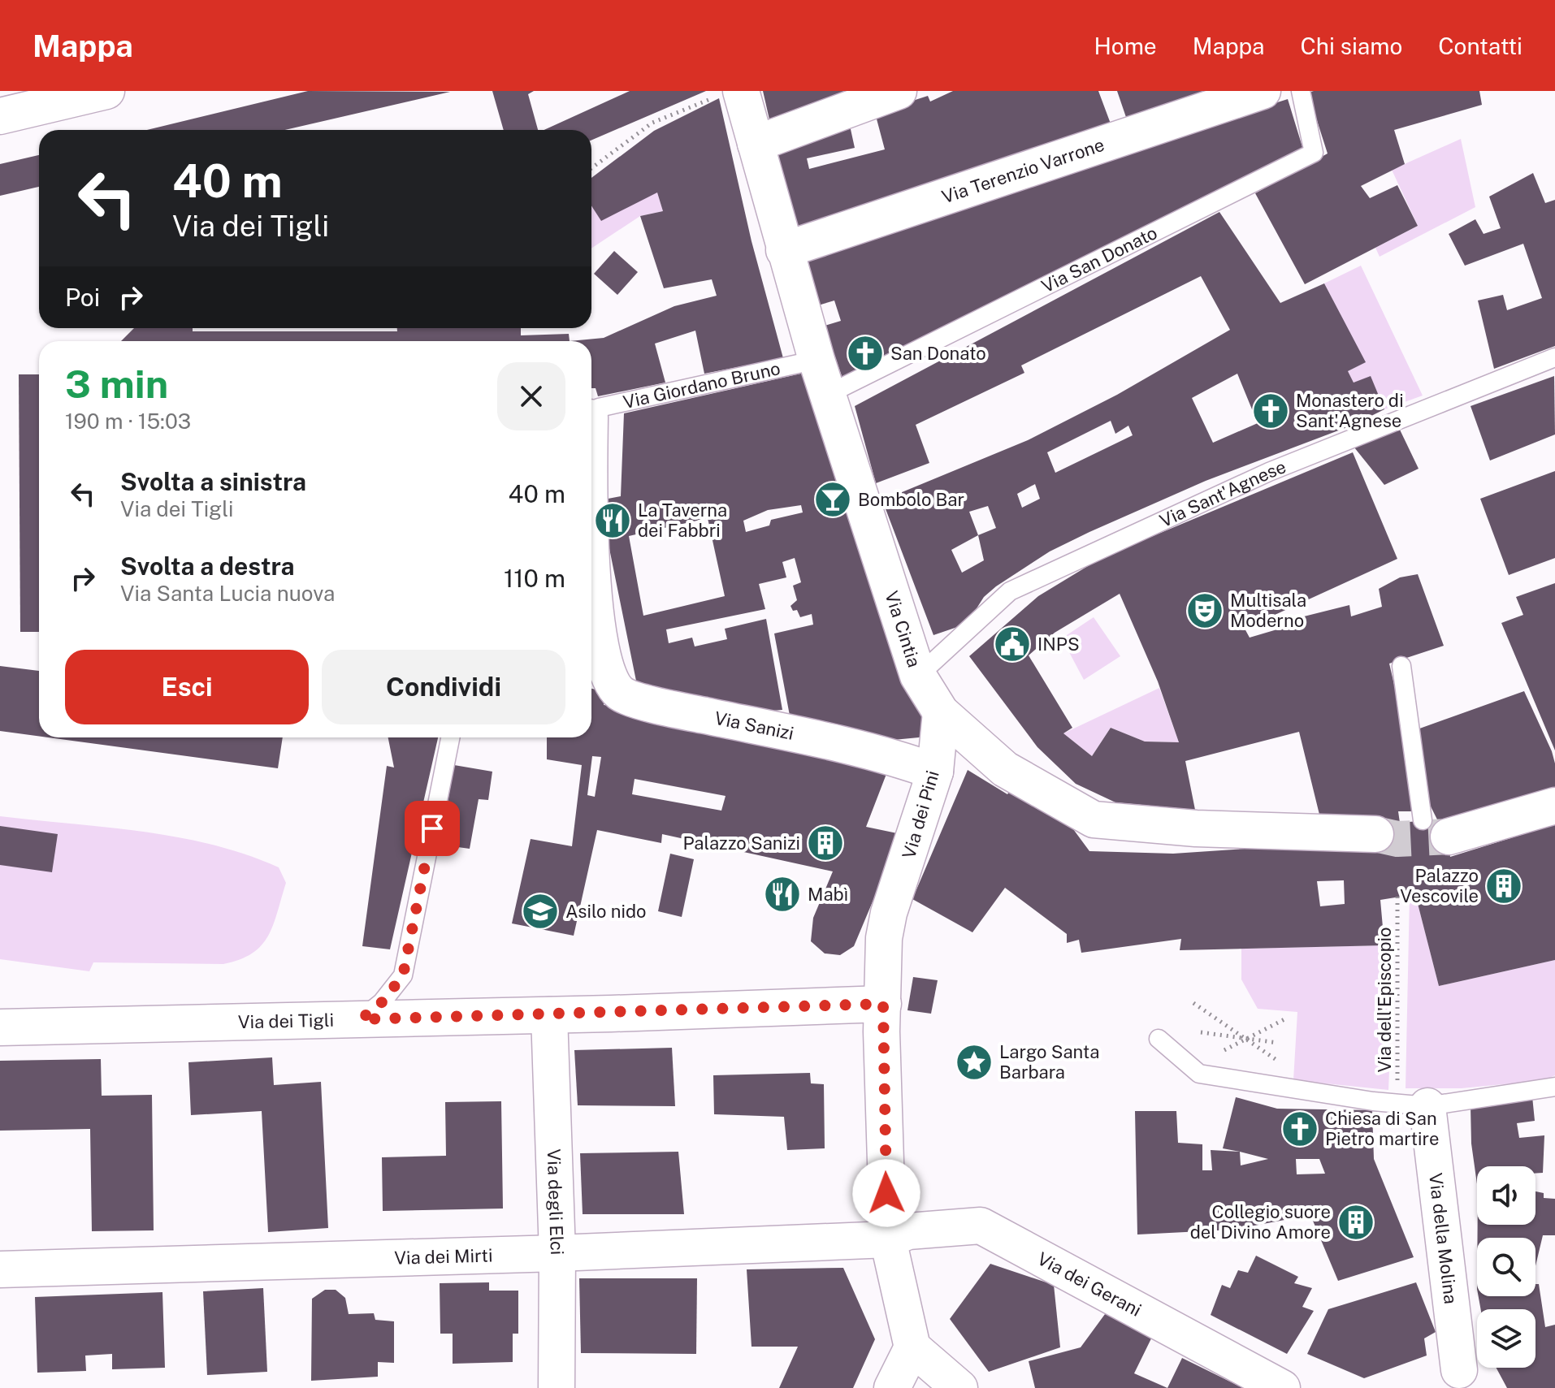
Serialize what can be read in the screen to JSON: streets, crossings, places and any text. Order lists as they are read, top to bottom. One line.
{"streets":{"street":["Via Terenzio Varrone","Via Cintia","Via Sanizi","Via dei Pini","Via dei Tigli","Via degli Elci","Via della Molina","Via dei Mirti","Via dei Gerani"],"lane":["Via San Donato","Via Giordano Bruno","Via Sant'Agnese"],"path":["Via dell'Episcopio"]},"crossings":[["Via Terenzio Varrone","Via Cintia"],["Via San Donato","Via Cintia"],["Via Giordano Bruno","Via Cintia"],["Via Sant'Agnese","Via Cintia"],["Via Cintia","Via dei Pini"],["Via Sanizi","Via dei Pini"],["Via dei Pini","Via dei Tigli"],["Via dei Pini","Via dei Mirti"],["Via dei Pini","Via dei Gerani"],["Via dell'Episcopio","Via della Molina"],["Via dei Tigli","Via degli Elci"],["Via degli Elci","Via dei Mirti"],["Via dei Mirti","Via dei Gerani"]],"places":{"church":["San Donato","Monastero di Sant'Agnese","Chiesa di San Pietro martire"],"bar":["Bombolo Bar"],"restaurant":["La Taverna dei Fabbri","Mabì"],"theatre":["Multisala Moderno"],"public building":["INPS"],"building":["Palazzo Sanizi","Palazzo Vescovile","Collegio suore del Divino Amore"],"school or university":["Asilo nido"],"place":["Largo Santa Barbara"]},"page":{"header":"Mappa","nav":["Home","Mappa","Chi siamo","Contatti"],"turn":["40 m","Via dei Tigli"],"then":"Poi","heading":["3 min","190 m · 15:03"],"list":[{"name":"Svolta a sinistra","note":"Via dei Tigli","value":"40 m"},{"name":"Svolta a destra","note":"Via Santa Lucia nuova","value":"110 m"}],"buttons":["Esci","Condividi"]}}
